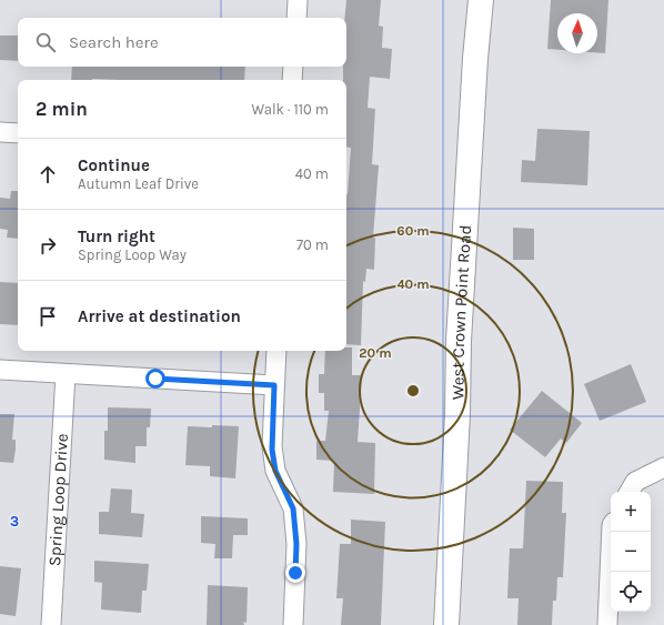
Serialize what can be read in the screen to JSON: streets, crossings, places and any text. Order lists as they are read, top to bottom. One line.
{"streets":{"street":["West Crown Point Road","Spring Loop Drive"]},"north":"top","page":{"search":"Search here","heading":["2 min","Walk · 110 m"],"list":[["Continue","Autumn Leaf Drive","40 m"],["Turn right","Spring Loop Way","70 m"],"Arrive at destination"],"map_buttons":["+","−"]},"grid":{"rows":["3"]},"rings":["60 m","40 m","20 m"]}
